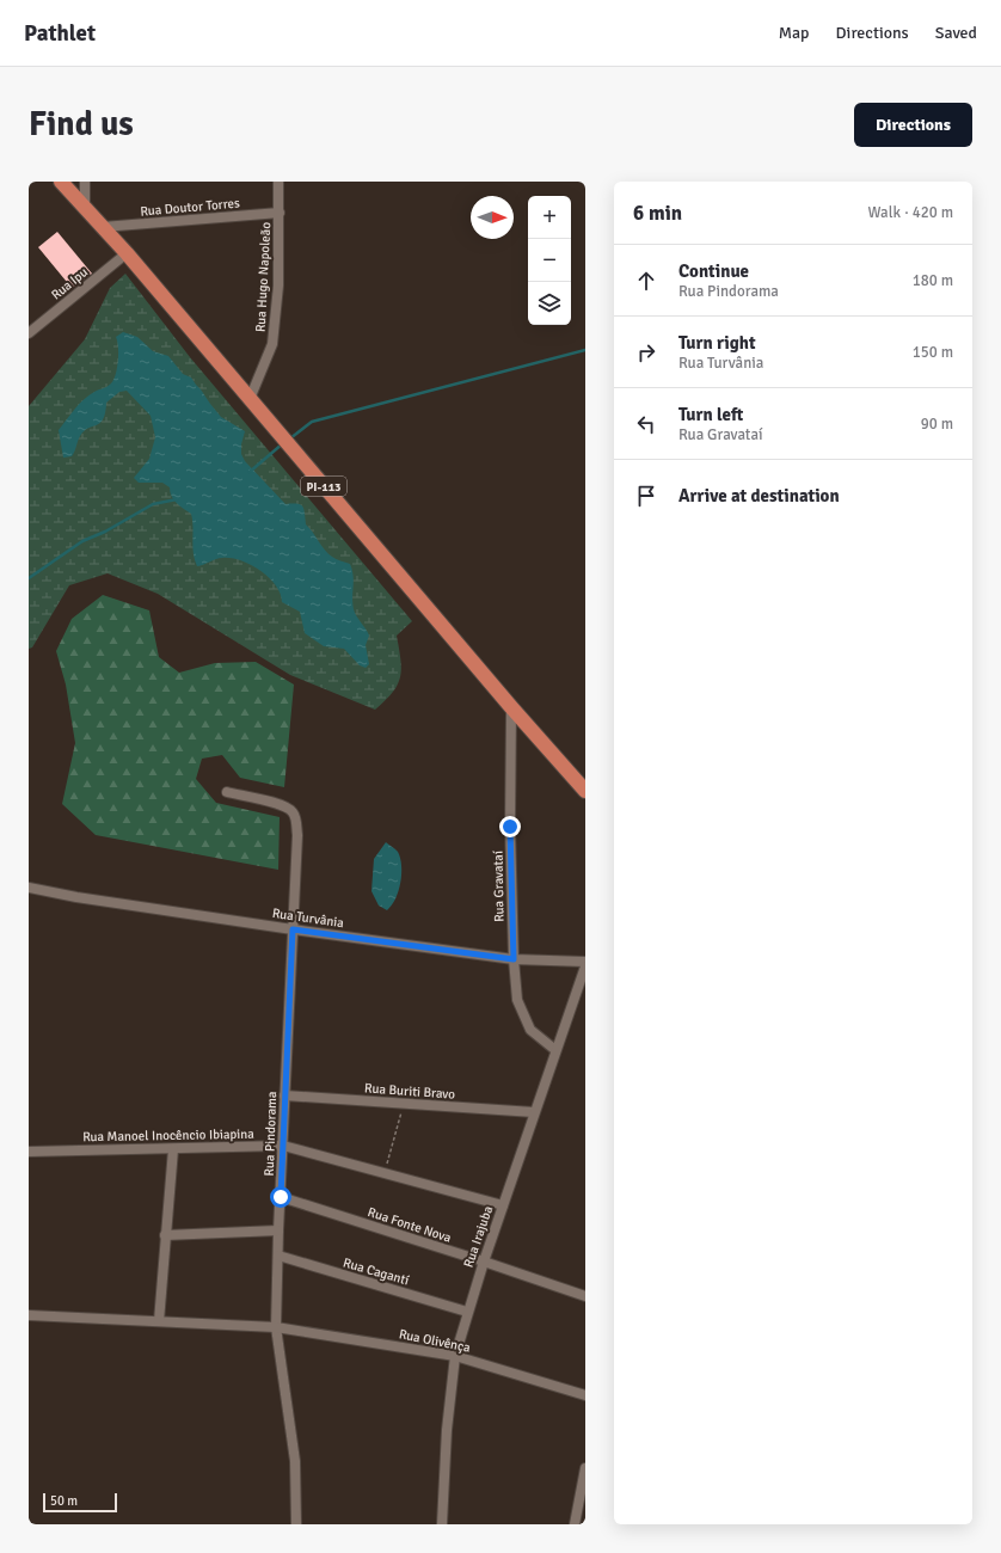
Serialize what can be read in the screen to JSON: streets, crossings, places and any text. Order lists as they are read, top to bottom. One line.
{"streets":{"main road":["PI-113"],"street":["Rua Doutor Torres","Rua Hugo Napoleão","Rua Ipu","Rua Gravataí","Rua Turvânia","Rua Buriti Bravo","Rua Pindorama","Rua Manoel Inocêncio Ibiapina","Rua Fonte Nova","Rua Irajuba","Rua Cagantí","Rua Olivênça"]},"crossings":[["Rua Doutor Torres","Rua Hugo Napoleão"],["Rua Doutor Torres","PI-113"],["Rua Hugo Napoleão","PI-113"],["Rua Ipu","PI-113"],["PI-113","Rua Gravataí"],["Rua Gravataí","Rua Turvânia"],["Rua Gravataí","Rua Irajuba"],["Rua Turvânia","Rua Pindorama"],["Rua Buriti Bravo","Rua Pindorama"],["Rua Buriti Bravo","Rua Irajuba"],["Rua Pindorama","Rua Manoel Inocêncio Ibiapina"],["Rua Pindorama","Rua Fonte Nova"],["Rua Pindorama","Rua Cagantí"],["Rua Pindorama","Rua Olivênça"],["Rua Manoel Inocêncio Ibiapina","Rua Irajuba"],["Rua Fonte Nova","Rua Irajuba"],["Rua Irajuba","Rua Cagantí"],["Rua Irajuba","Rua Olivênça"]],"scale_bar":"50 m","north":"right","page":{"header":"Pathlet","nav":["Map","Directions","Saved"],"buttons":"Directions","title":"Find us","heading":["6 min","Walk · 420 m"],"map_buttons":["+","−"],"list":[["Continue","Rua Pindorama","180 m"],["Turn right","Rua Turvânia","150 m"],["Turn left","Rua Gravataí","90 m"],"Arrive at destination"],"scale":"50 m"}}
